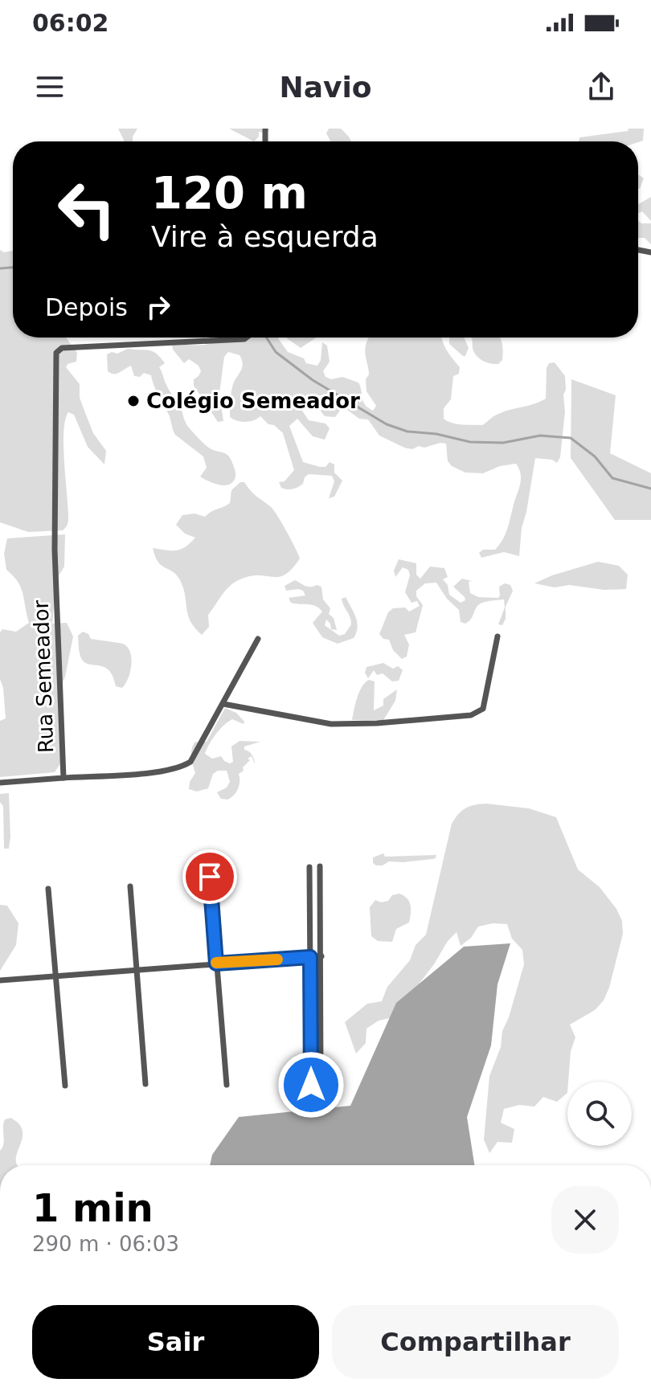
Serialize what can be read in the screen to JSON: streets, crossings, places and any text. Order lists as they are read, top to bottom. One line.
{"streets":{"street":["Rua Semeador"]},"places":["Colégio Semeador"],"page":{"status":"06:02","header":"Navio","turn":["120 m","Vire à esquerda"],"then":"Depois","heading":["1 min","290 m · 06:03"],"buttons":["Sair","Compartilhar"]}}
